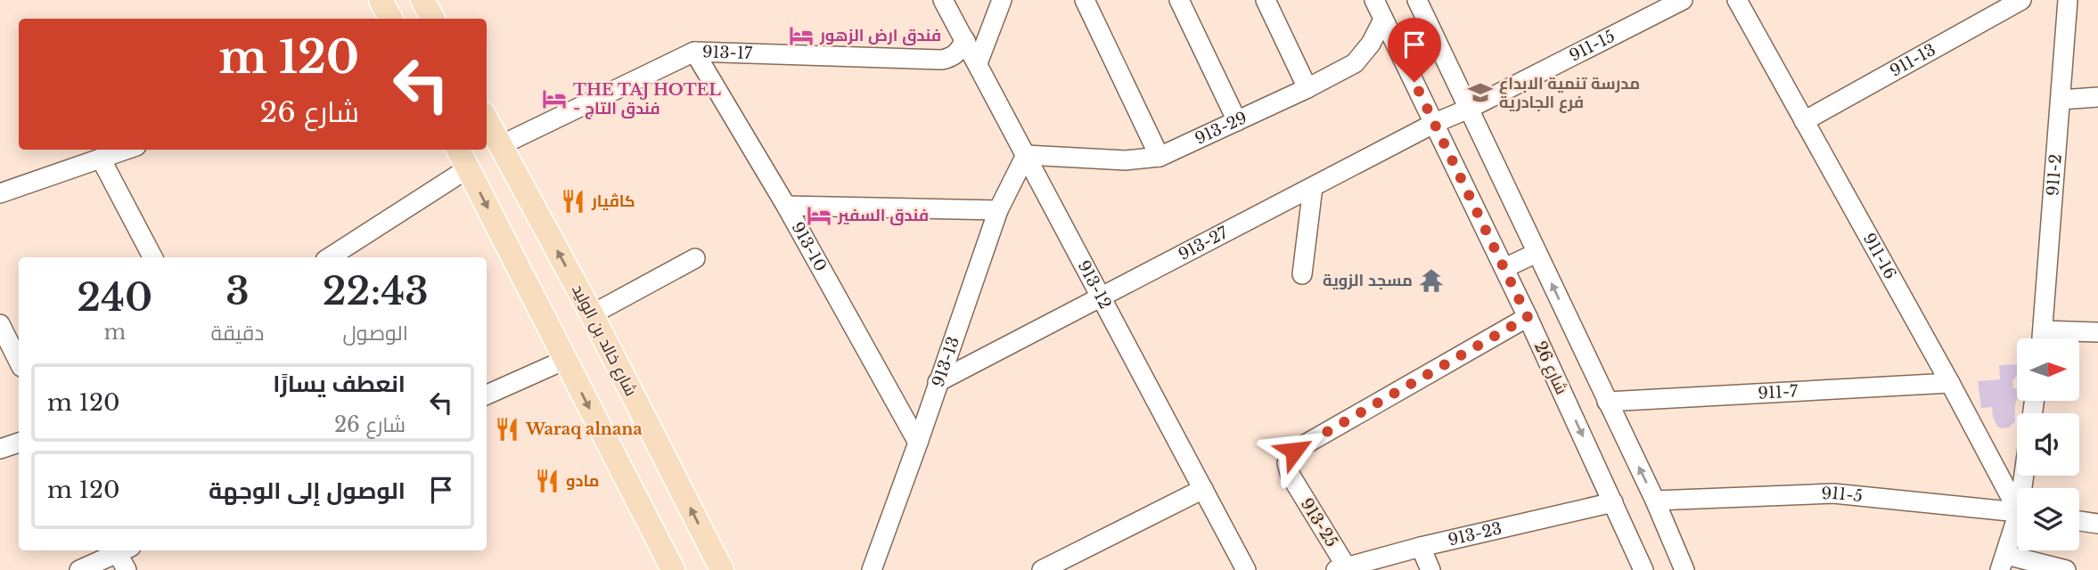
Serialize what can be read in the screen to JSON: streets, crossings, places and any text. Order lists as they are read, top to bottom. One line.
{"streets":{"main road":["شارع خالد بن الوليد"],"street":["911-15","913-17","911-13","913-29","911-2","913-27","913-10","911-16","913-12","913-13","شارع 26","911-7","911-5","913-25","913-23"]},"crossings":[["911-15","913-27"],["913-17","913-10"],["913-17","913-12"],["913-17","شارع خالد بن الوليد"],["911-13","911-16"],["913-29","913-12"],["913-29","913-13"],["913-29","شارع 26"],["913-27","913-12"],["913-27","913-13"],["913-27","شارع 26"],["913-10","913-13"],["911-16","911-7"],["913-12","913-13"],["شارع 26","913-25"],["شارع 26","913-23"],["913-25","913-23"]],"places":{"hotel":["فندق ارض الزهور","THE TAJ HOTEL - فندق التاج","فندق السفير"],"school or university":["مدرسة تنمية الابداع فرع الجادرية"],"restaurant":["كاڤيار","Waraq alnana","مادو"],"temple":["مسجد الزوية"]},"north":"right","page":{"turn":["120 m","شارع 26"],"eta":["22:43","الوصول","3","دقيقة","240","m"],"list":[{"name":"انعطف يسارًا","note":"شارع 26","value":"120 m"},{"name":"الوصول إلى الوجهة","value":"120 m"}]}}
